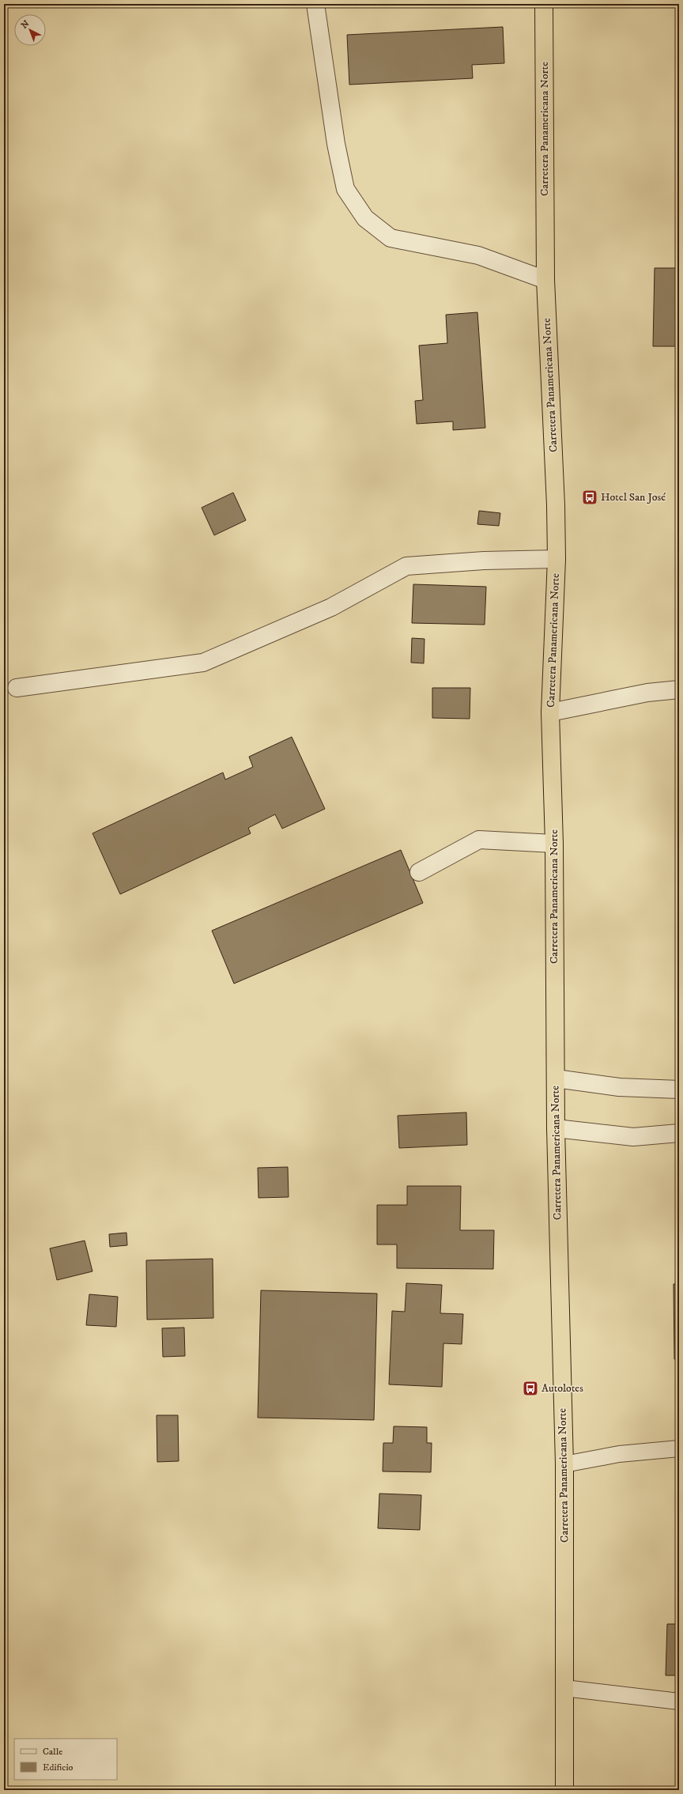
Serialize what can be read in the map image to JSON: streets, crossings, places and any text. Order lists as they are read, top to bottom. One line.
{"streets":{"highway":["Carretera Panamericana Norte"]},"places":{"bus stop":["Hotel San José","Autolotes"]},"legend":["Calle","Edificio"],"north":"top left"}
